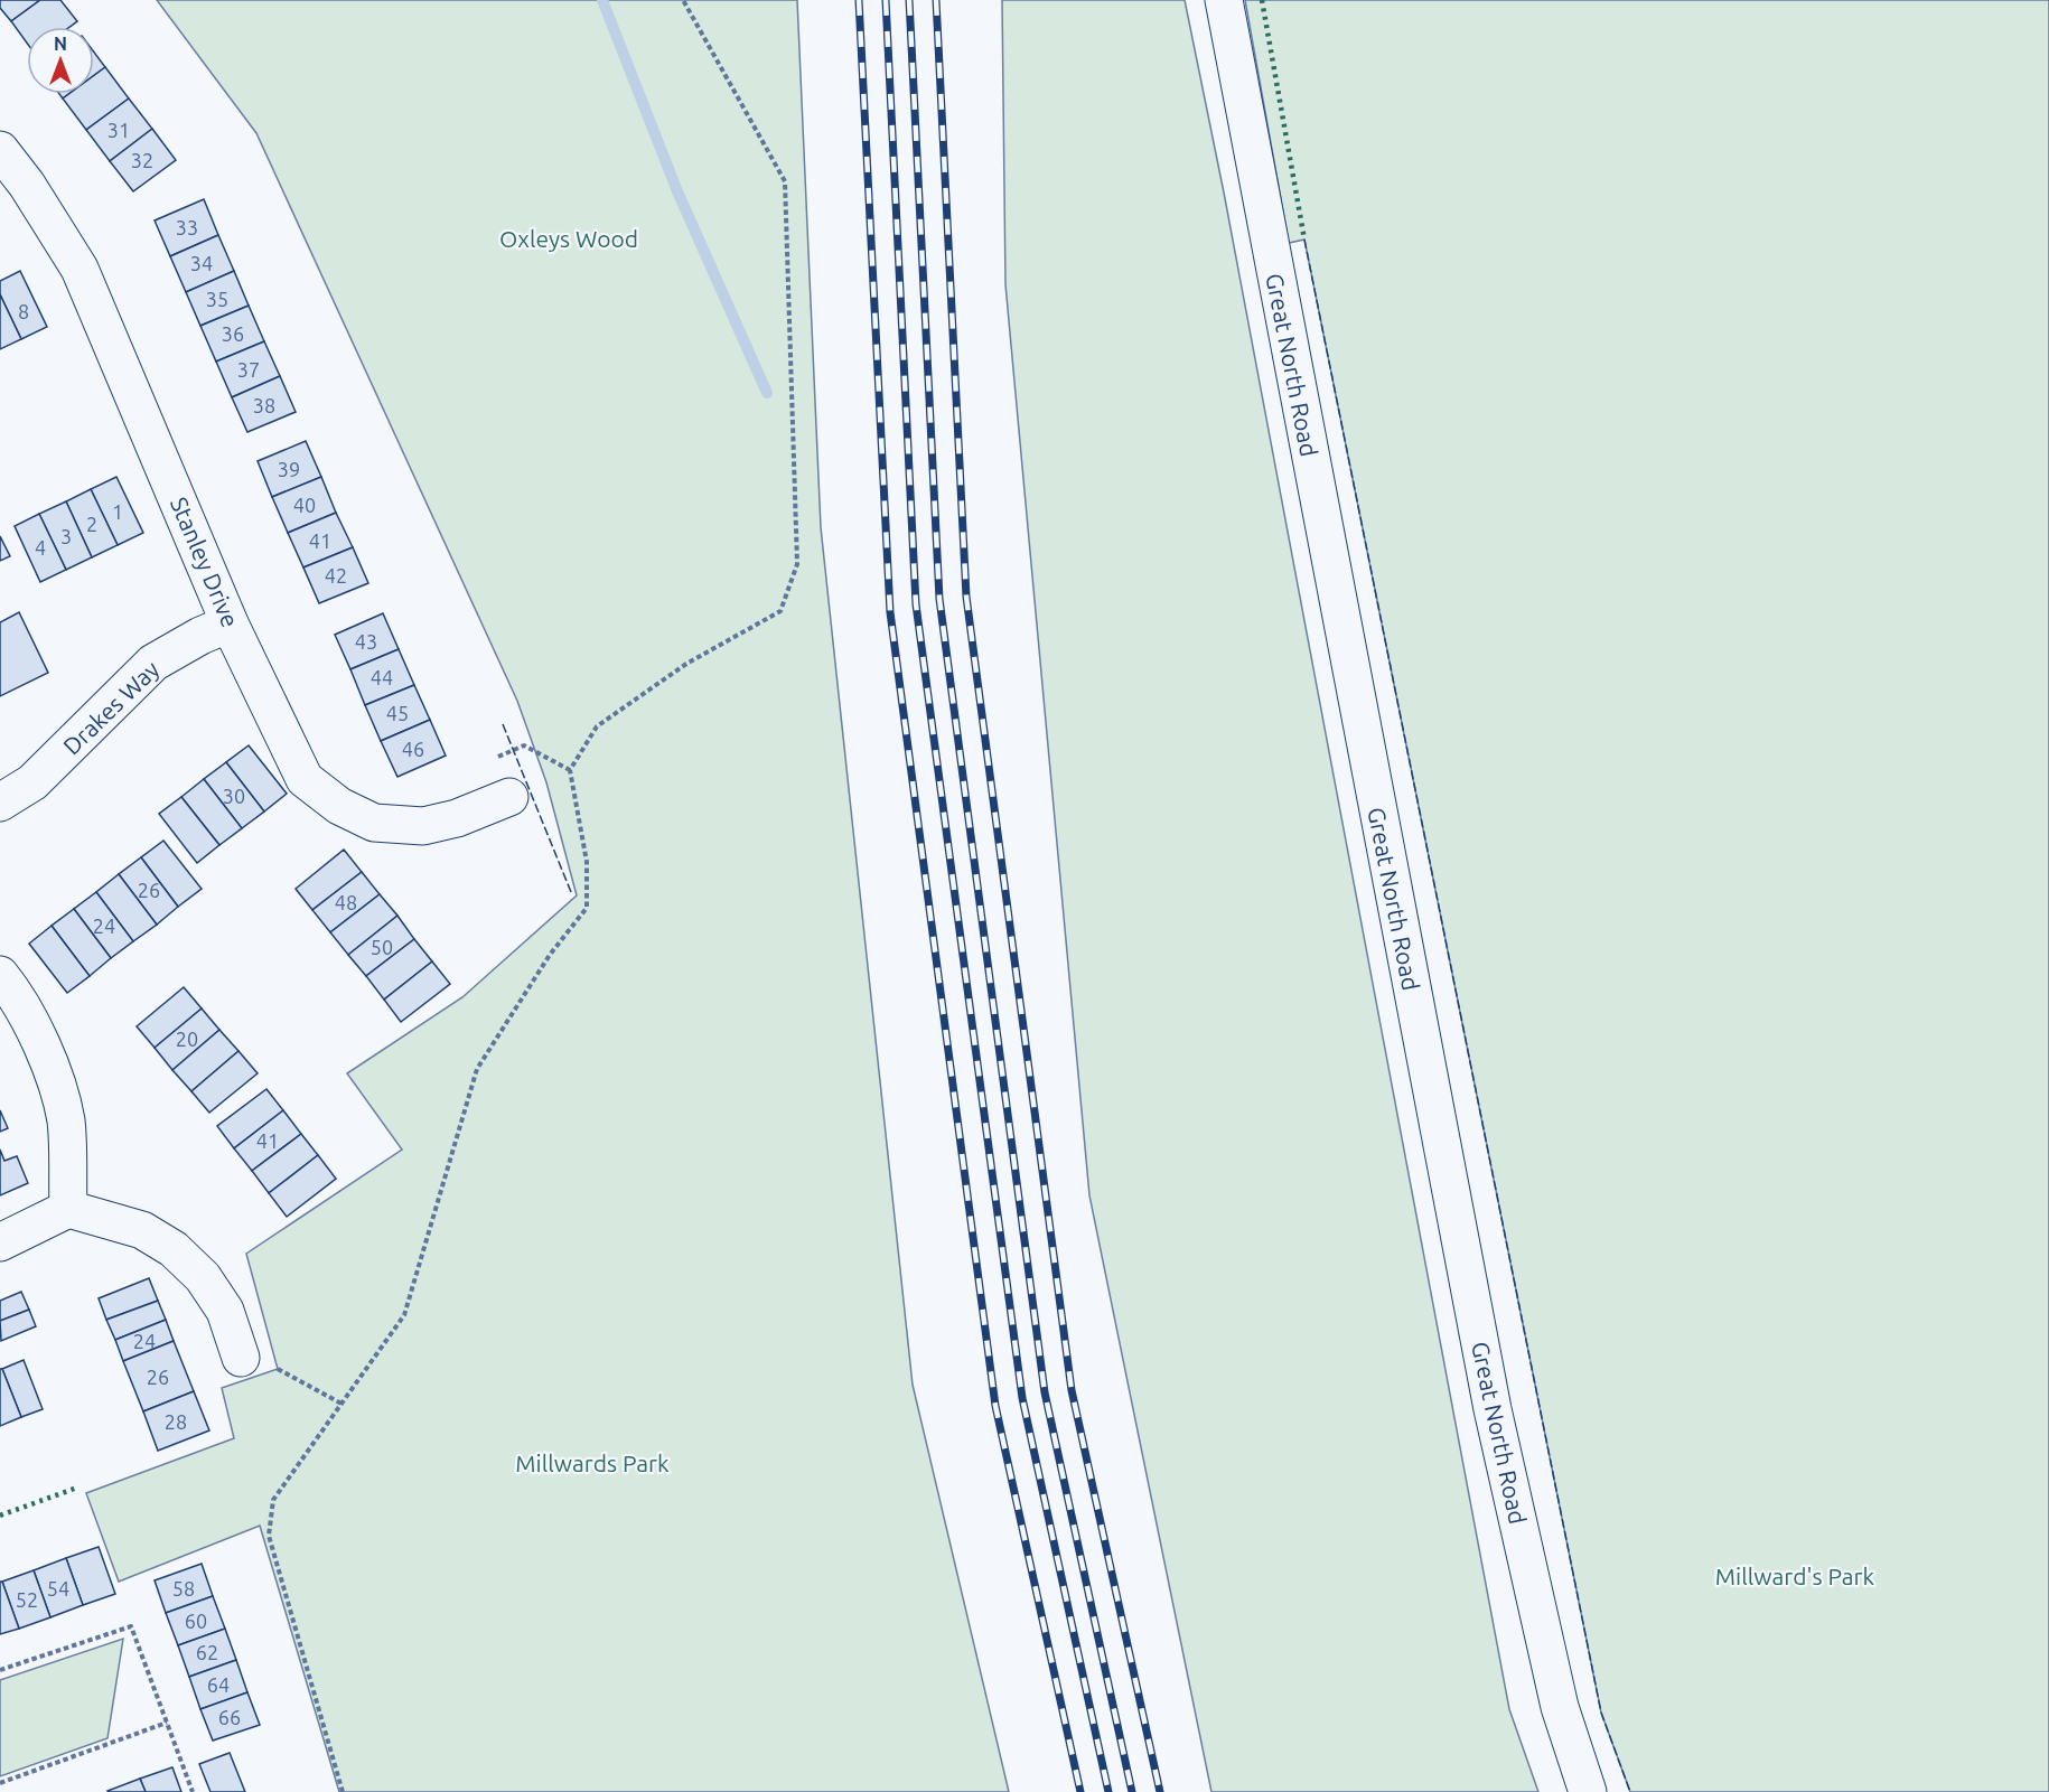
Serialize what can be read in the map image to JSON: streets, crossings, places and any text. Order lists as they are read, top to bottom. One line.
{"streets":{"main road":["Great North Road","Stanley Drive","Drakes Way"]},"crossings":[["Stanley Drive","Drakes Way"]],"parks":["Oxleys Wood","Millwards Park","Millward's Park"],"house_numbers":["31","32","33","34","35","8","36","37","38","39","40","1","2","3","41","4","42","43","44","45","46","30","26","48","24","50","20","41","24","26","28","54","58","52","60","62","64","66"],"north":"top"}
